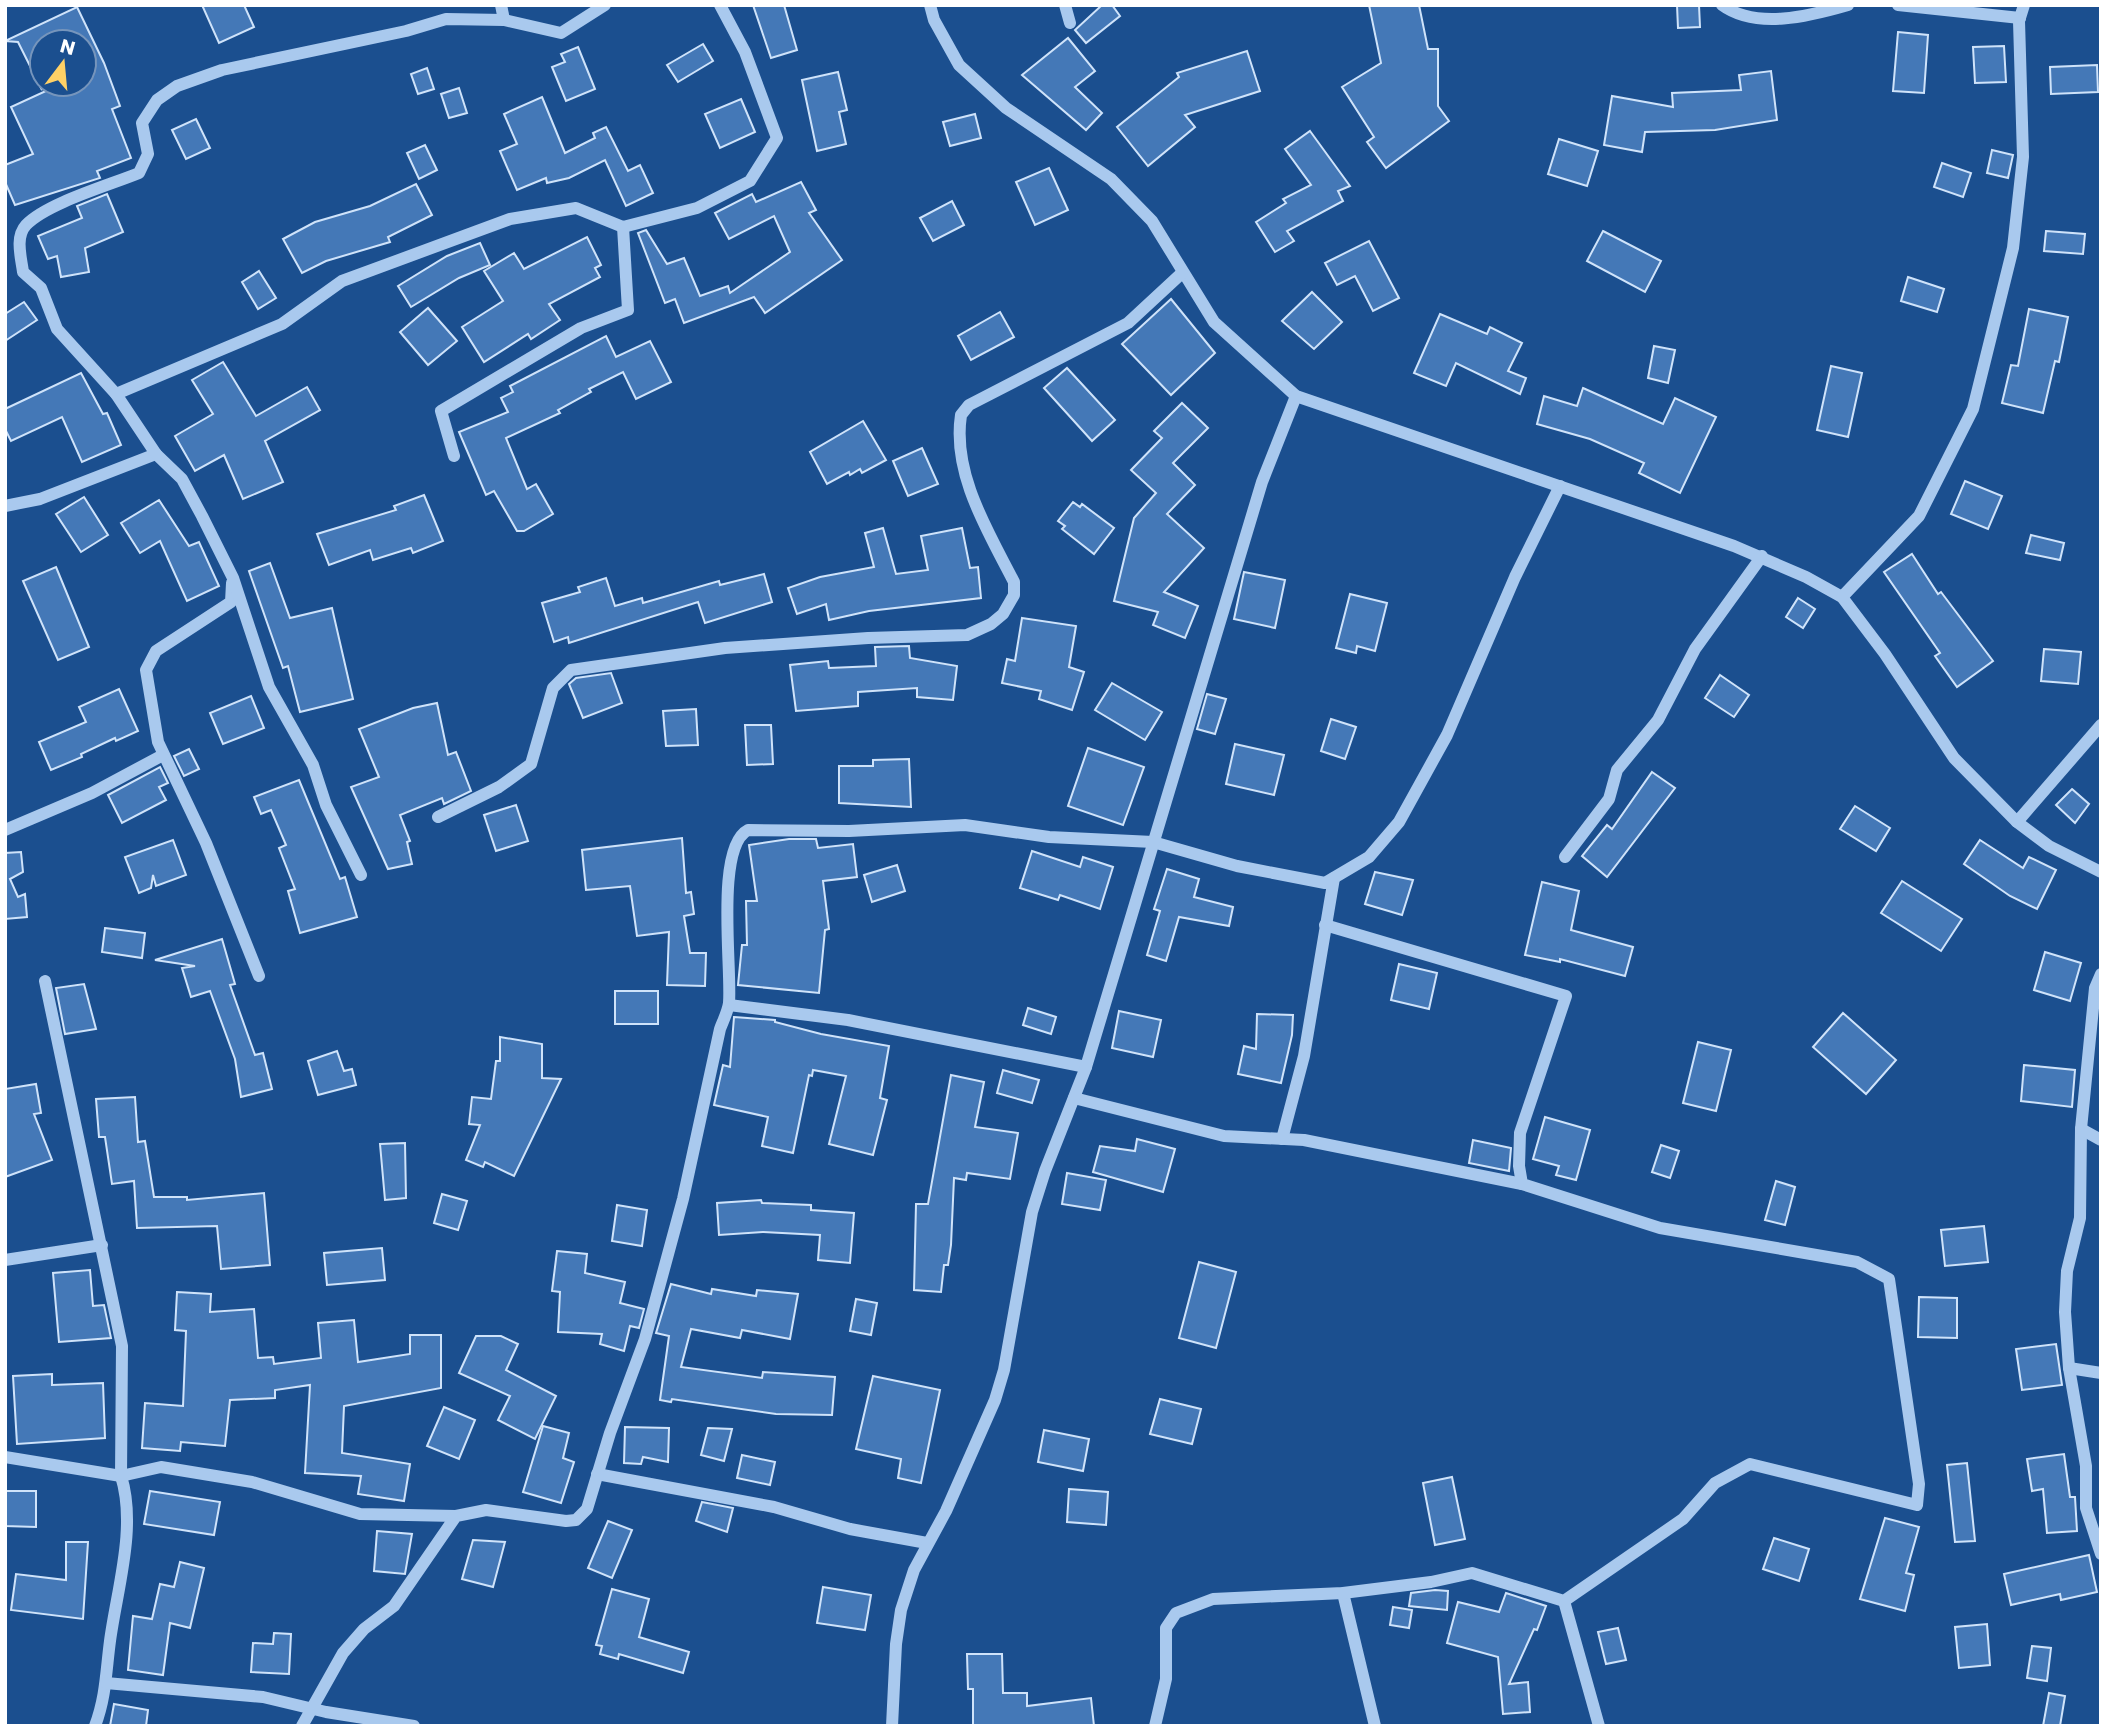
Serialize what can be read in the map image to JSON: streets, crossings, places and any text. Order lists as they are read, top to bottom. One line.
{"north":"top"}
